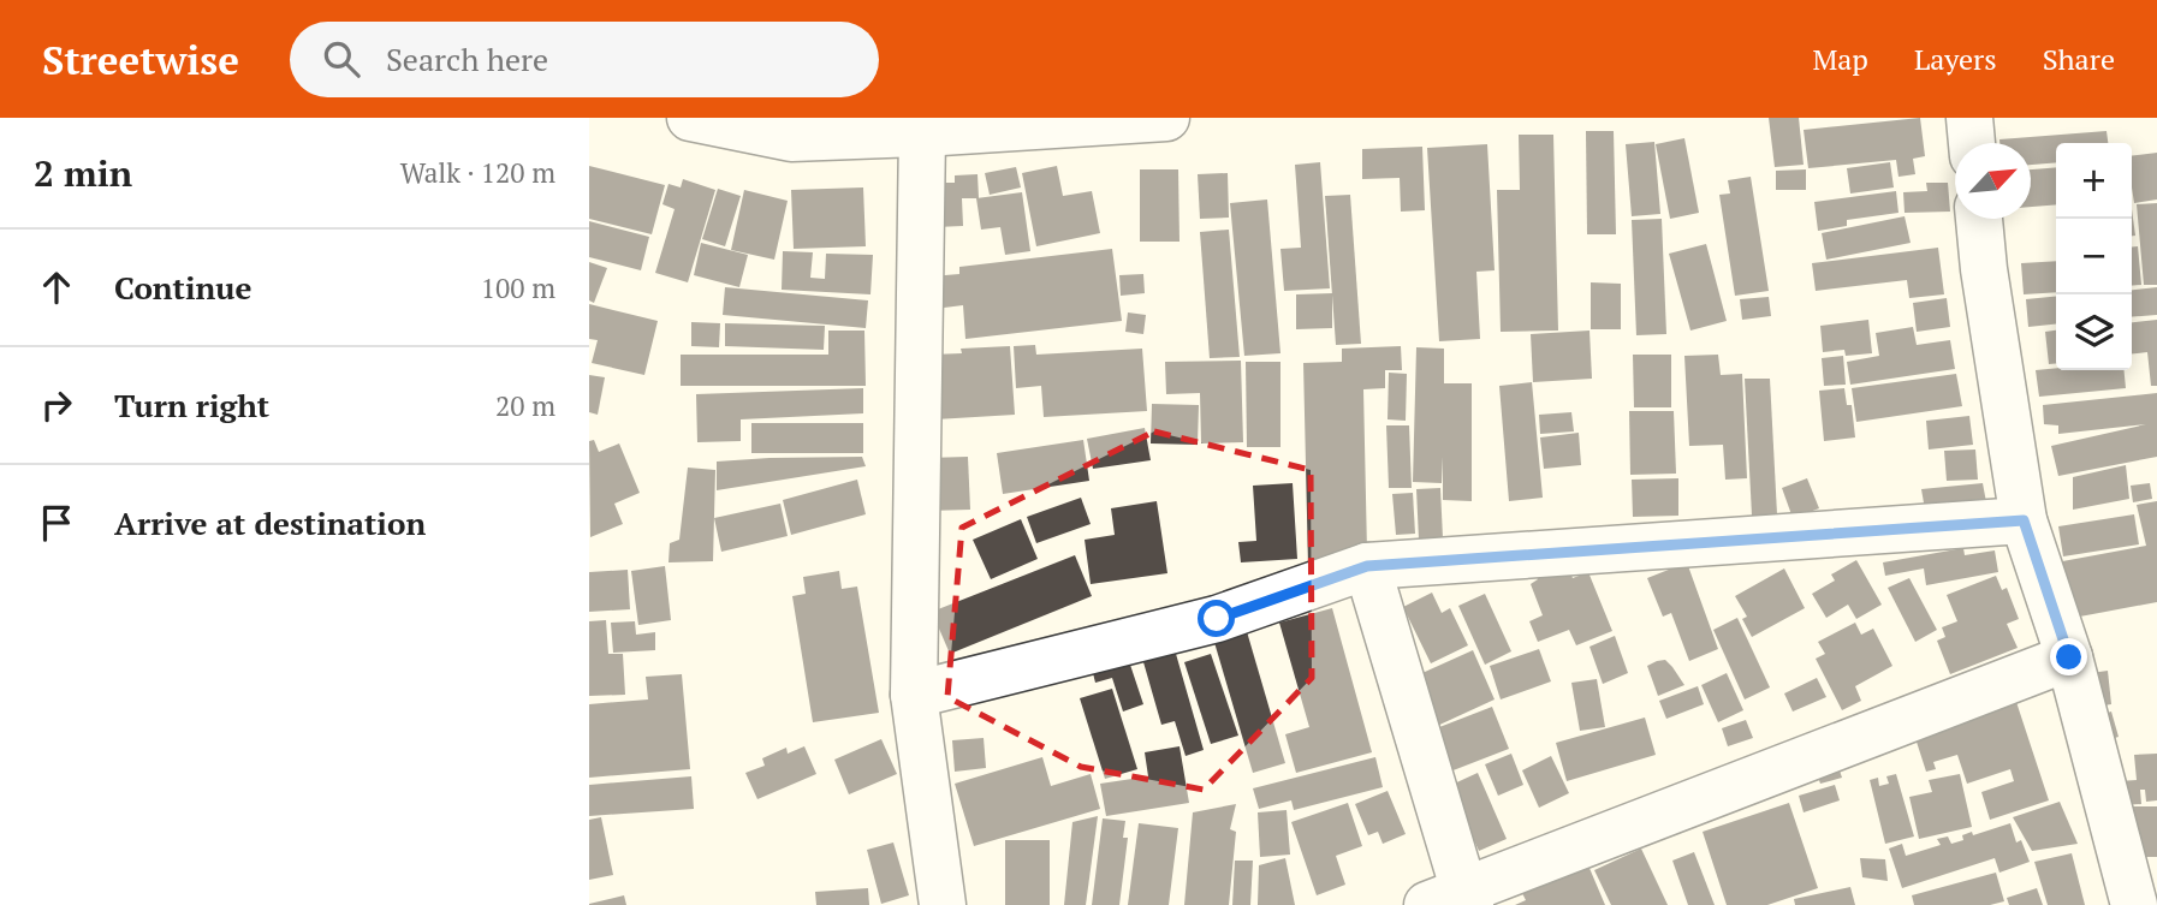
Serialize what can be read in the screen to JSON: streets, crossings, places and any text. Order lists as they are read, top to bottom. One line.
{"north":"top right","page":{"header":"Streetwise","search":"Search here","nav":["Map","Layers","Share"],"heading":["2 min","Walk · 120 m"],"map_buttons":["+","−"],"list":[["Continue","100 m"],["Turn right","20 m"],"Arrive at destination"]}}
